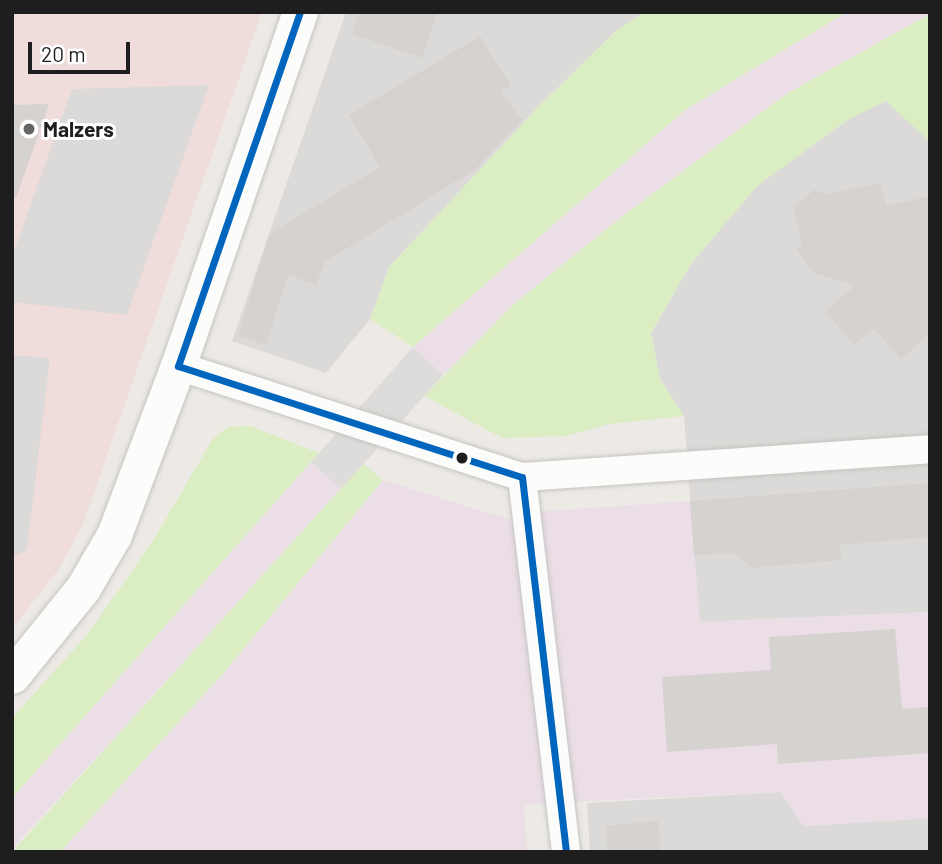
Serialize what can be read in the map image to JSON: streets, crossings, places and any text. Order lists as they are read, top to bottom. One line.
{"places":["Malzers"],"scale_bar":"20 m"}
